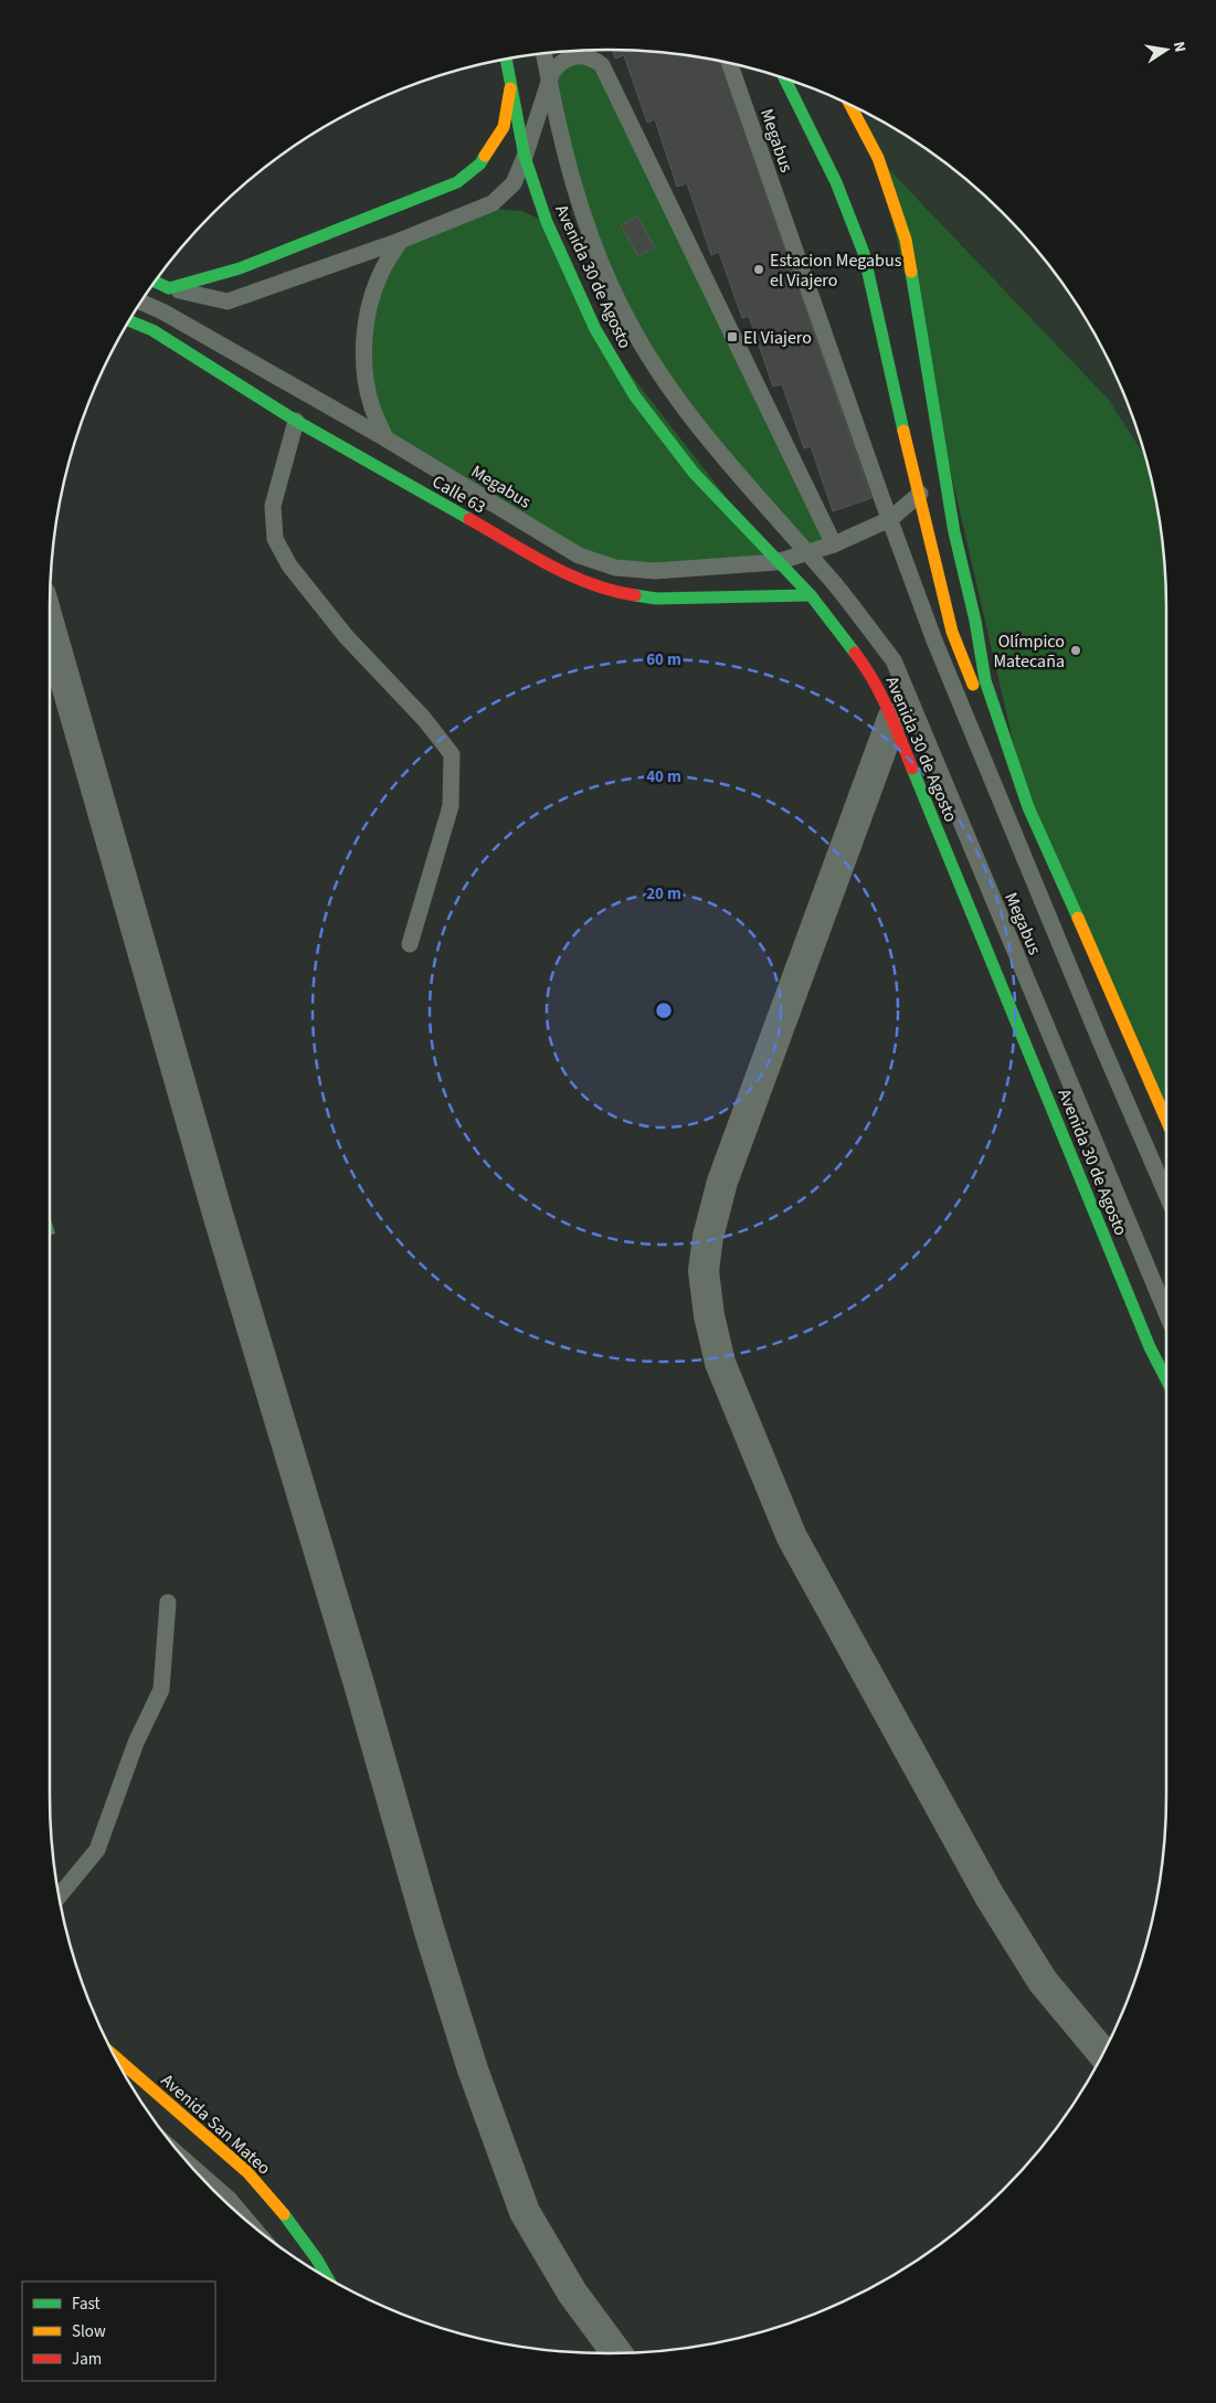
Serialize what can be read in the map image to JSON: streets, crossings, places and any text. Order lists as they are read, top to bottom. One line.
{"streets":{"main road":["Avenida 30 de Agosto","Calle 63","Avenida San Mateo"],"lane":["Megabus"]},"crossings":[["Megabus","Avenida 30 de Agosto"],["Avenida 30 de Agosto","Calle 63"]],"places":{"other":["Estacion Megabus el Viajero","Olímpico Matecaña"],"transit":["El Viajero"]},"legend":["Fast","Slow","Jam"],"north":"right","rings":["60 m","40 m","20 m"]}
